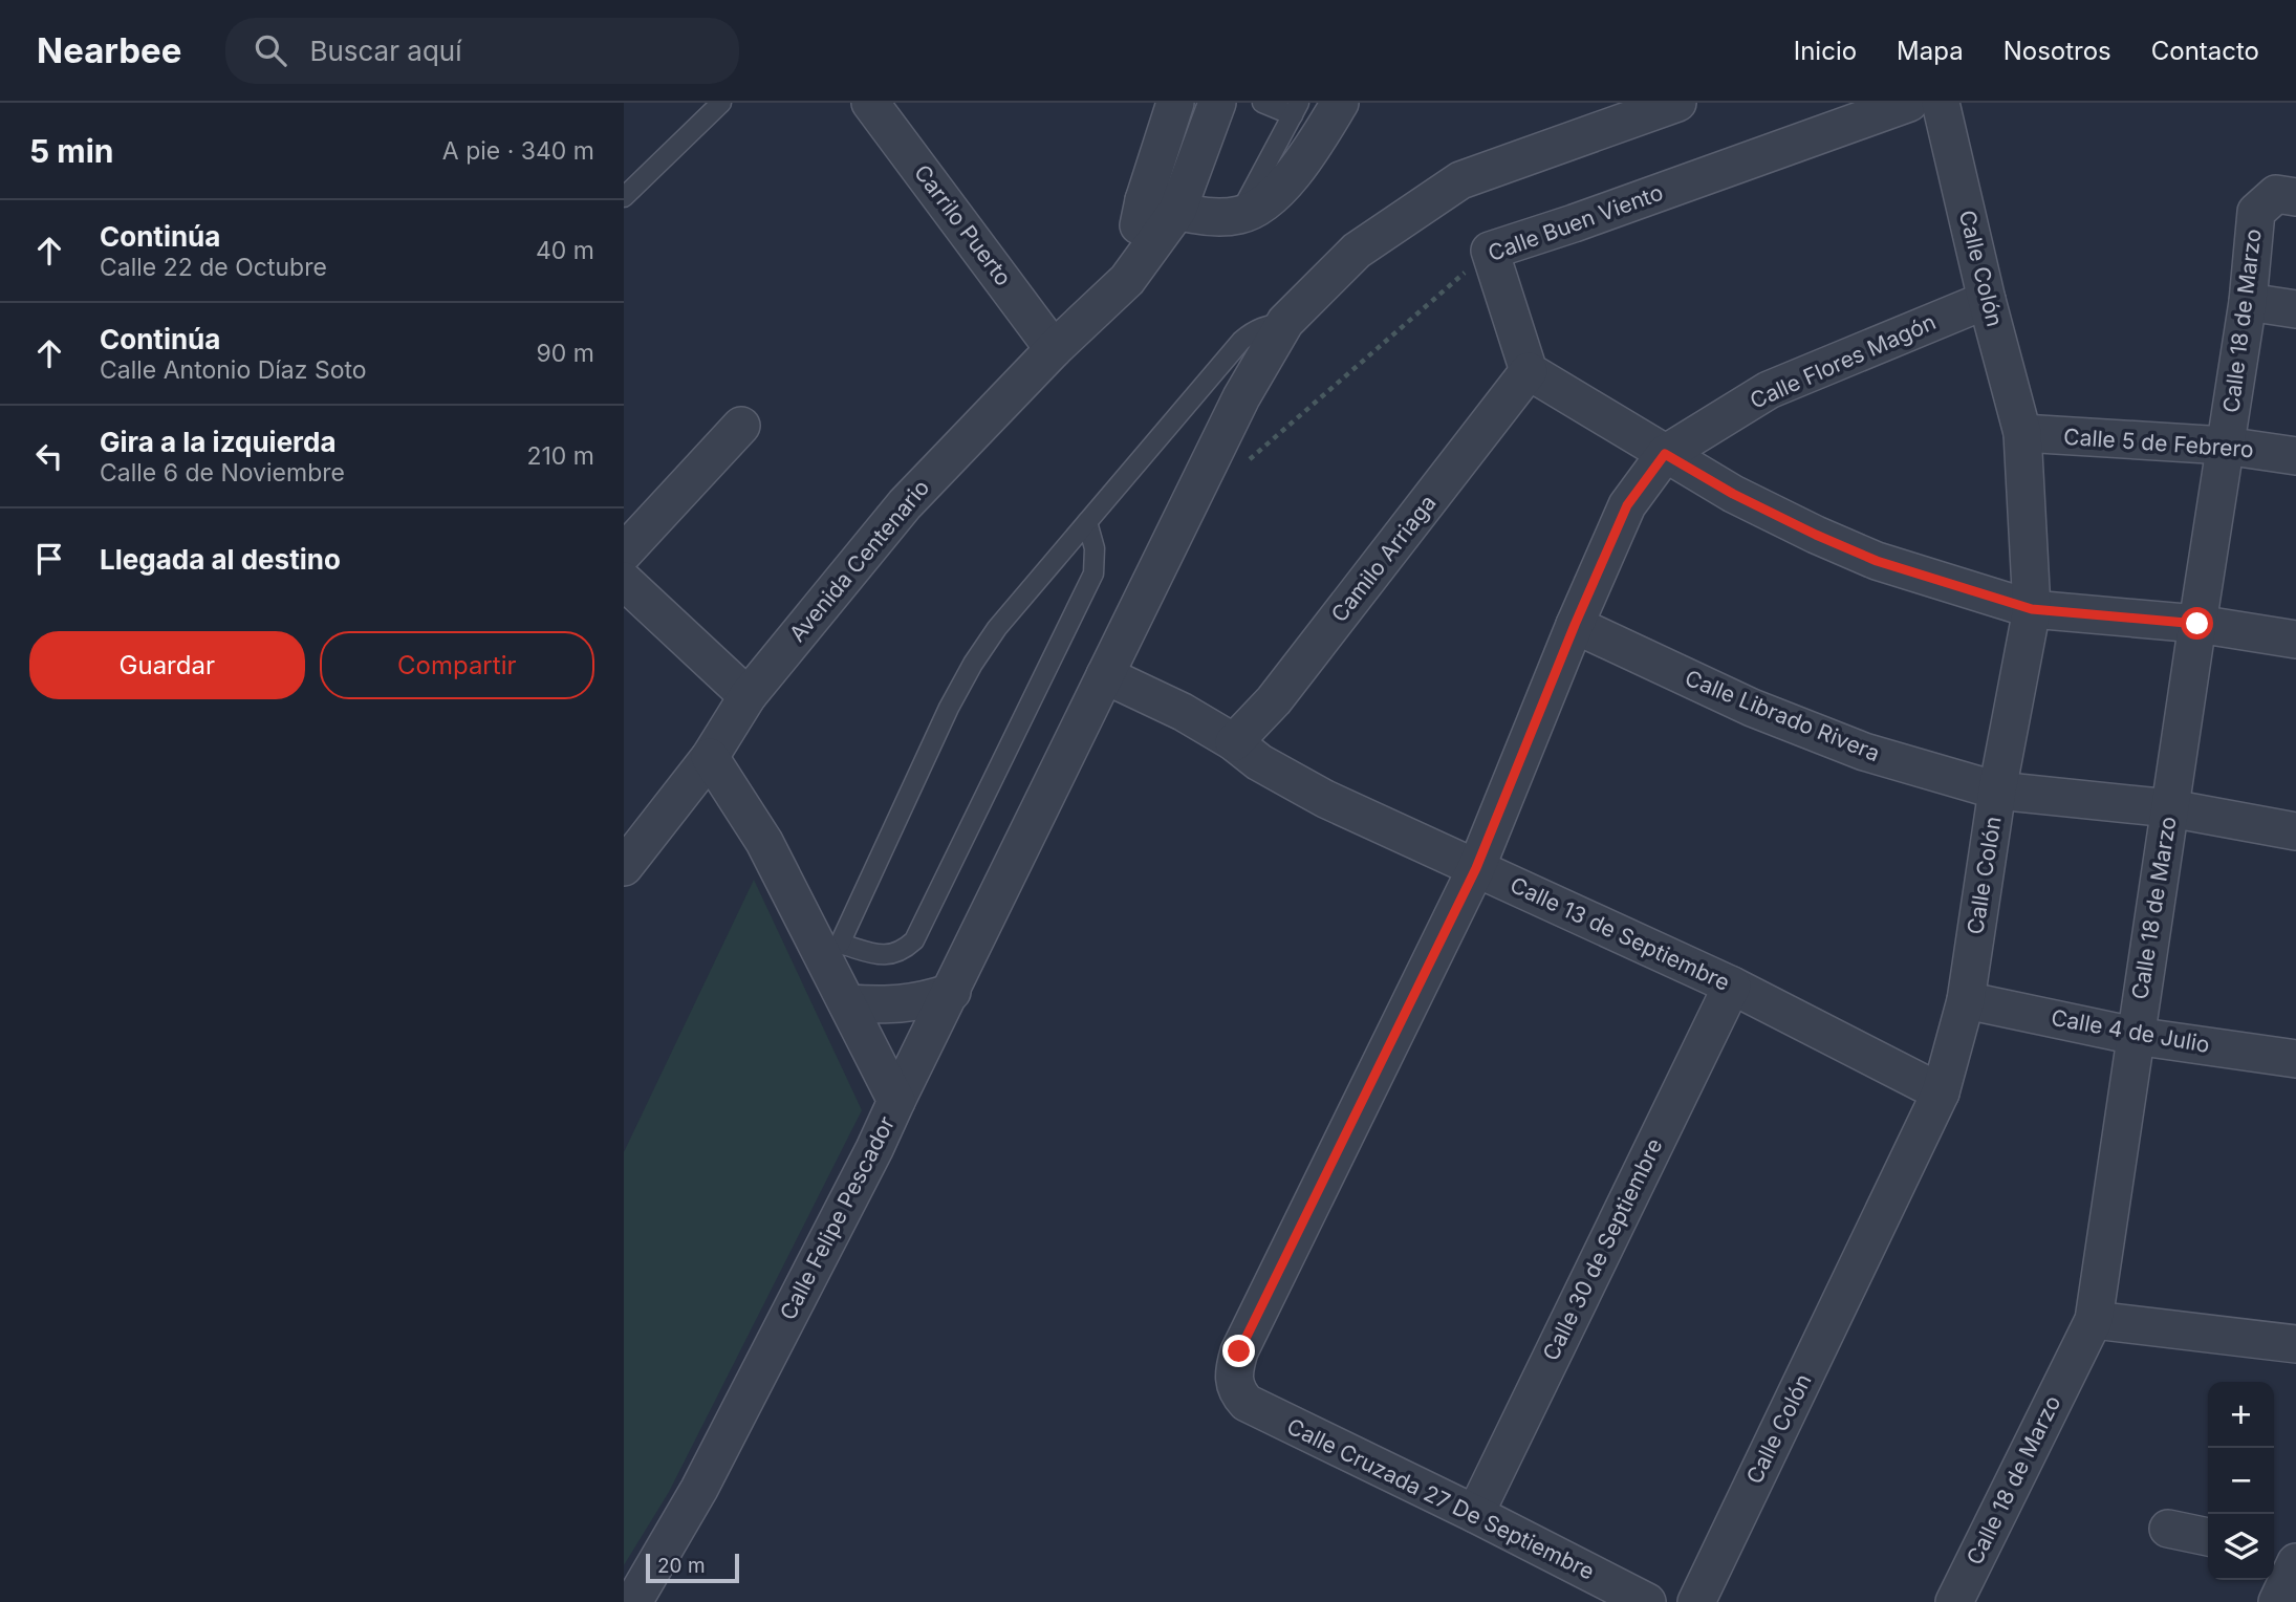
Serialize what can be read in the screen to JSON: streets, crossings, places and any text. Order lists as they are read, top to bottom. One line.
{"streets":{"street":["Calle Buen Viento","Carrilo Puerto","Calle Colón","Calle 18 de Marzo","Calle Flores Magón","Calle 5 de Febrero","Camilo Arriaga","Avenida Centenario","Calle Librado Rivera","Calle 13 de Septiembre","Calle 4 de Julio","Calle Felipe Pescador","Calle 30 de Septiembre","Calle Cruzada 27 De Septiembre"]},"crossings":[["Carrilo Puerto","Avenida Centenario"],["Calle Colón","Calle Flores Magón"],["Calle Colón","Calle 5 de Febrero"],["Calle Colón","Calle Librado Rivera"],["Calle Colón","Calle 13 de Septiembre"],["Calle Colón","Calle 4 de Julio"],["Calle 18 de Marzo","Calle 5 de Febrero"],["Calle 18 de Marzo","Calle Librado Rivera"],["Calle 18 de Marzo","Calle 4 de Julio"],["Camilo Arriaga","Calle 13 de Septiembre"],["Avenida Centenario","Calle Felipe Pescador"],["Calle 13 de Septiembre","Calle 30 de Septiembre"],["Calle 13 de Septiembre","Calle Cruzada 27 De Septiembre"],["Calle 30 de Septiembre","Calle Cruzada 27 De Septiembre"]],"scale_bar":"20 m","page":{"header":"Nearbee","search":"Buscar aquí","nav":["Inicio","Mapa","Nosotros","Contacto"],"heading":["5 min","A pie · 340 m"],"list":[["Continúa","Calle 22 de Octubre","40 m"],["Continúa","Calle Antonio Díaz Soto","90 m"],["Gira a la izquierda","Calle 6 de Noviembre","210 m"],"Llegada al destino"],"buttons":["Guardar","Compartir"],"map_buttons":["+","−"],"scale":"20 m"}}
